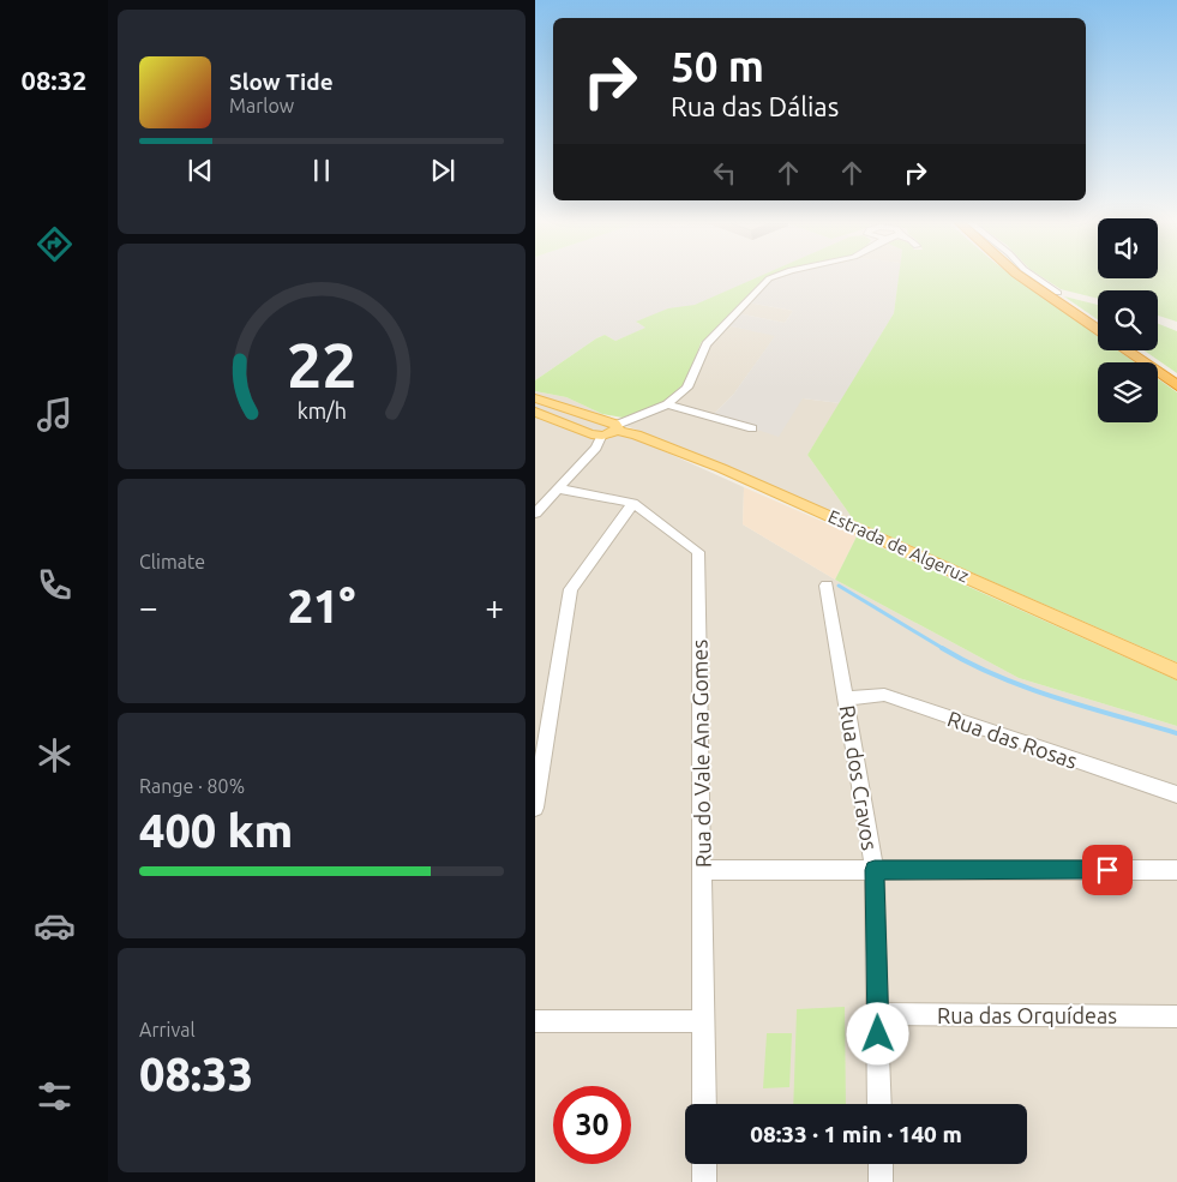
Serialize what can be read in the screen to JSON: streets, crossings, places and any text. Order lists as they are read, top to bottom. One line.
{"streets":{"main road":["Estrada de Algeruz"],"street":["Rua das Rosas","Rua do Vale Ana Gomes","Rua dos Cravos","Rua das Orquídeas"]},"crossings":[["Rua das Rosas","Rua dos Cravos"],["Rua dos Cravos","Rua das Orquídeas"]],"page":{"tabs":"08:32","turn":["50 m","Rua das Dálias"],"song":["Slow Tide","Marlow"],"tile":["Climate",["Range · 80%","400 km"],["Arrival","08:33"]],"heat":["−","21°","+"],"limit":"30","trip":"08:33 · 1 min · 140 m","gauge":["22","km/h"]}}
